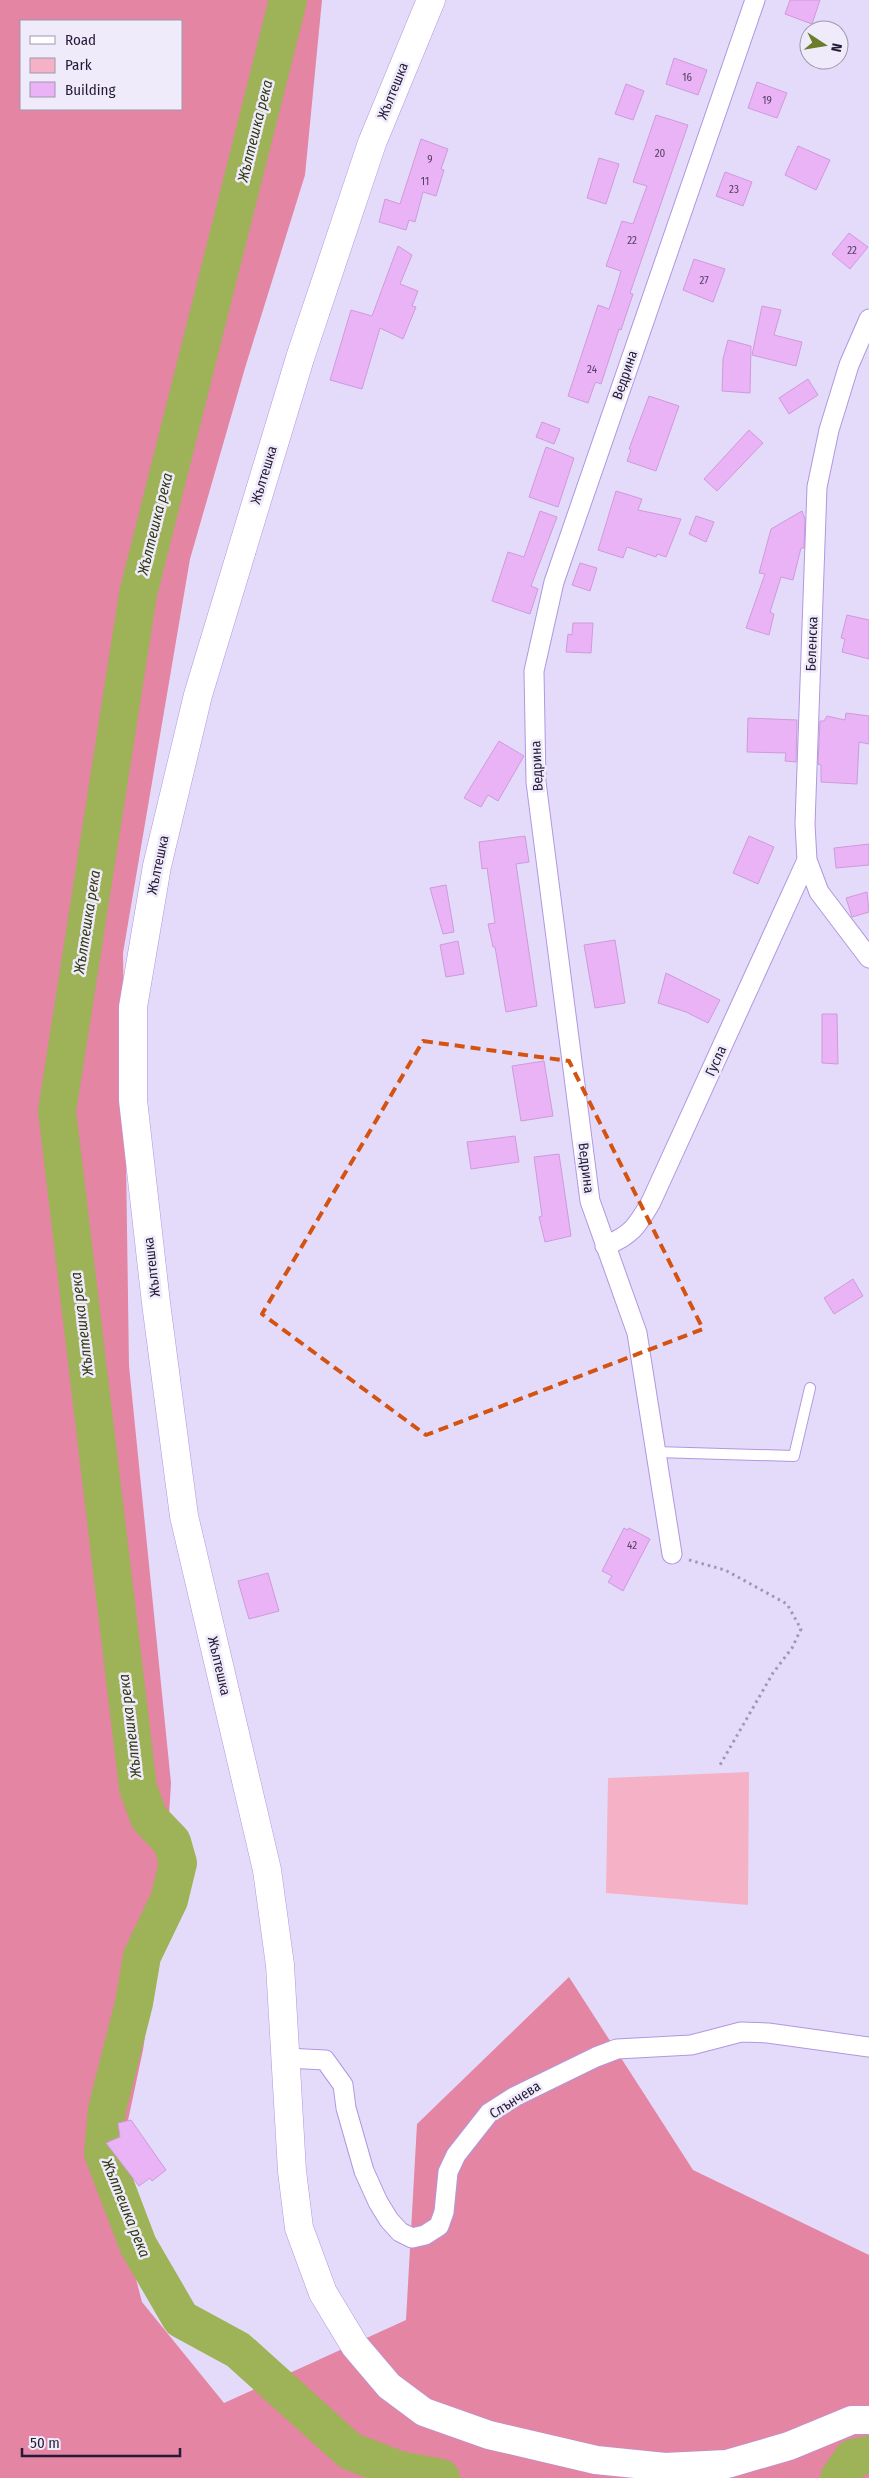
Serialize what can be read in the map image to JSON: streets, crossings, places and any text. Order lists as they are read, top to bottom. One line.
{"streets":{"main road":["Жълтешка"],"street":["Ведрина","Беленска","Гусла","Слънчева"]},"crossings":[["Жълтешка","Слънчева"],["Ведрина","Гусла"],["Беленска","Гусла"]],"water":["Жълтешка река"],"house_numbers":["16","19","20","9","11","23","22","22","27","24","42"],"legend":["Road","Park","Building"],"scale_bar":"50 m","north":"right"}
